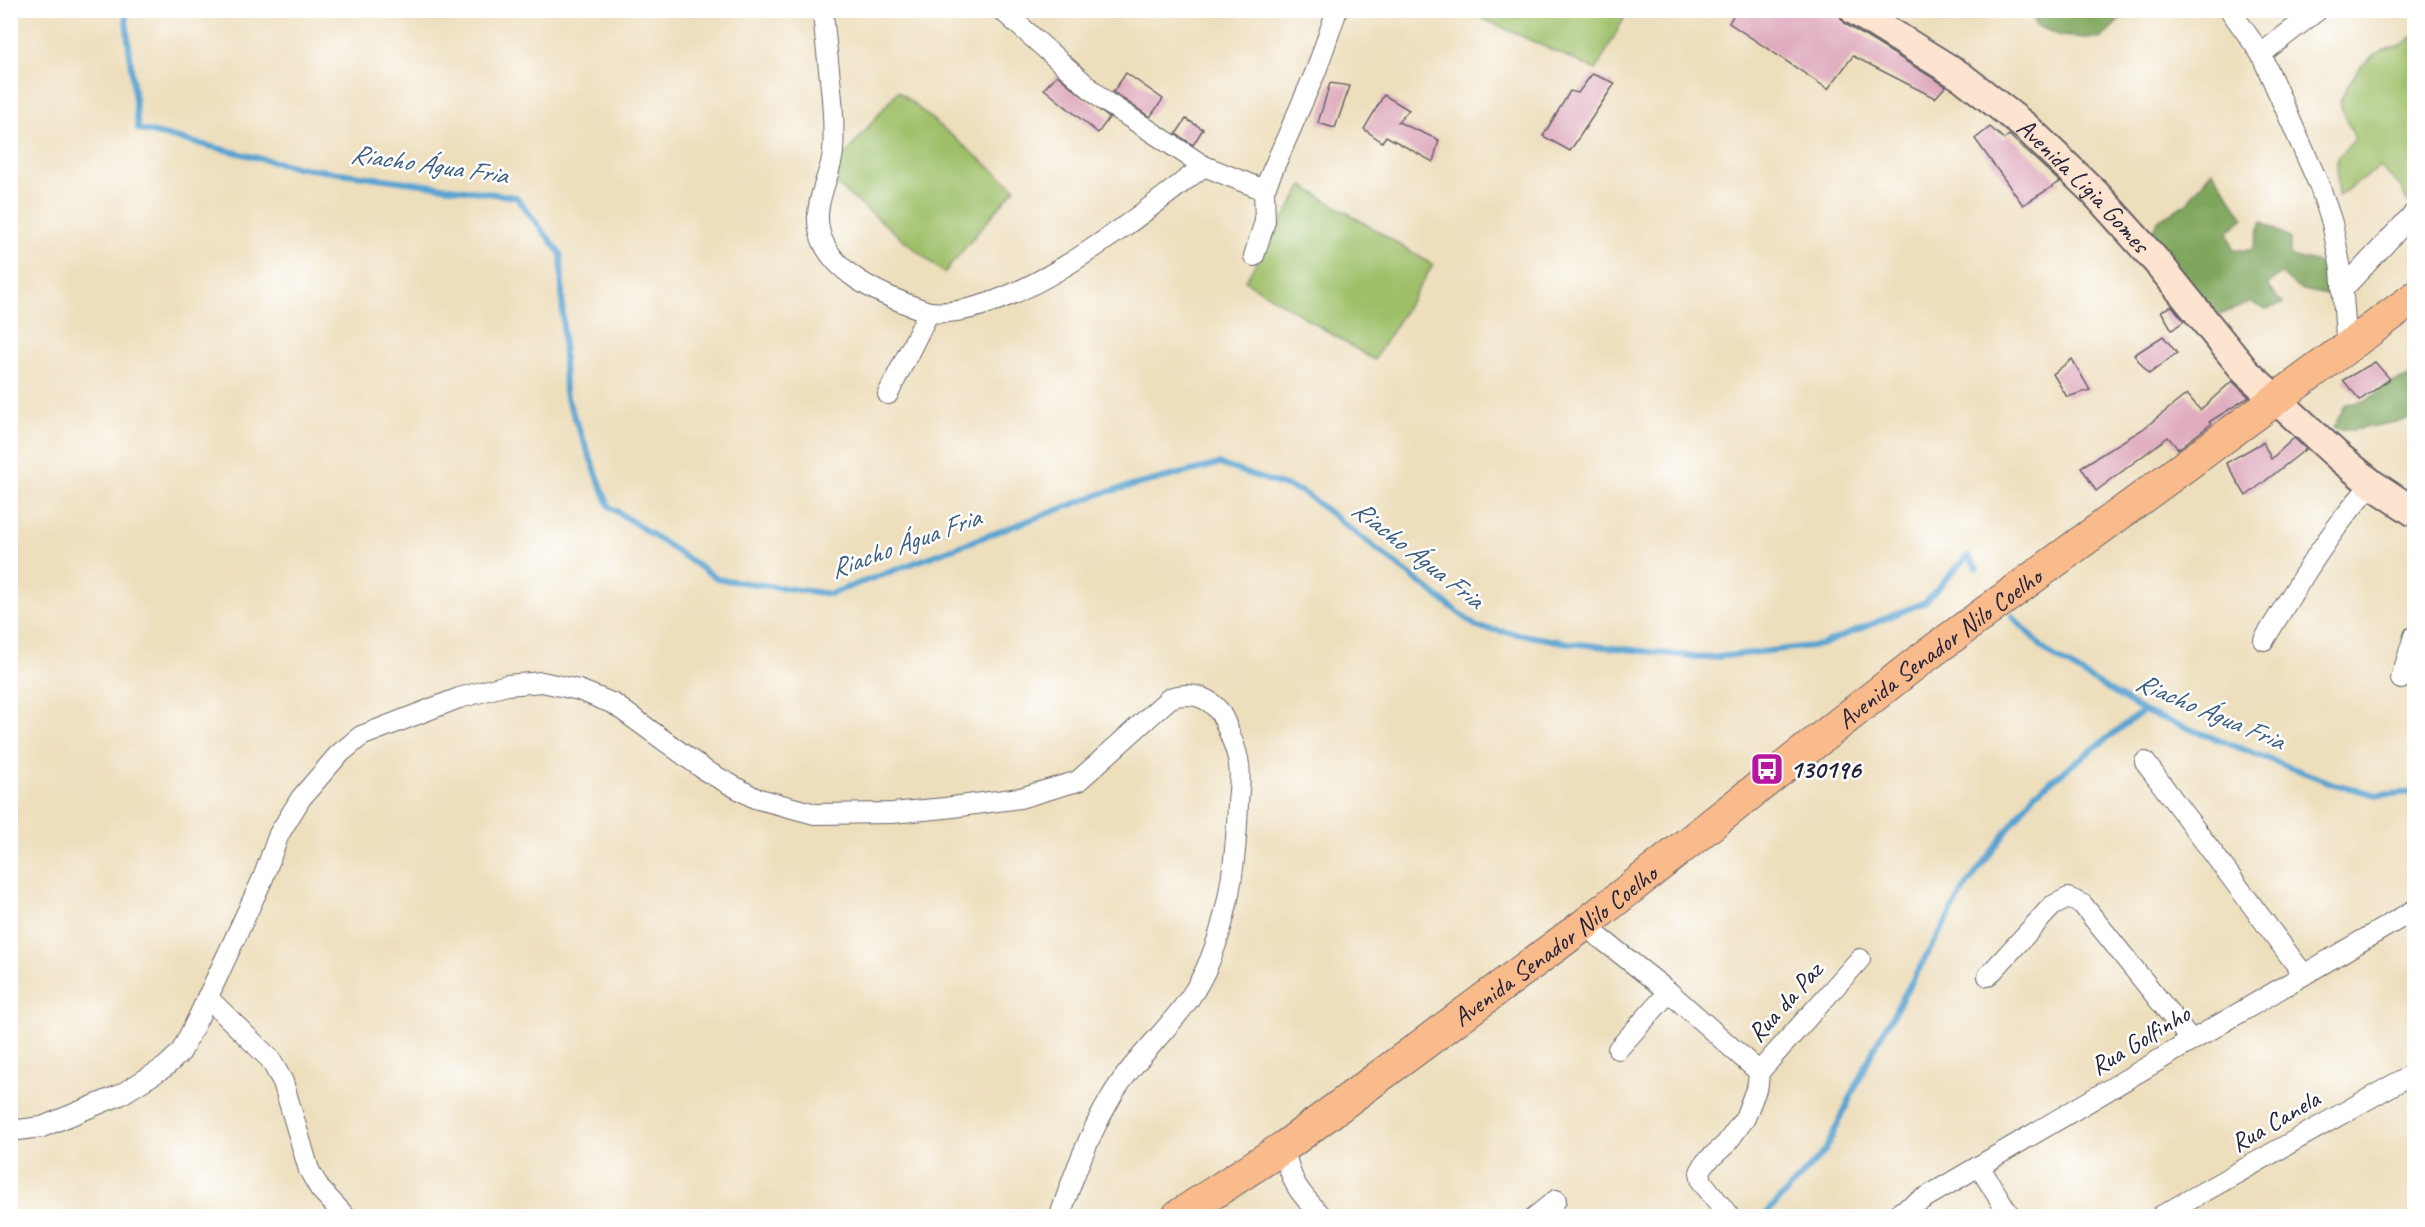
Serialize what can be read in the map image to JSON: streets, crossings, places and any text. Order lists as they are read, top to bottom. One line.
{"streets":{"main road":["Avenida Senador Nilo Coelho"],"street":["Avenida Ligia Gomes","Rua da Paz","Rua Golfinho","Rua Canela"]},"crossings":[["Avenida Ligia Gomes","Avenida Senador Nilo Coelho"],["Avenida Senador Nilo Coelho","Rua da Paz"]],"water":["Riacho Água Fria"],"places":{"bus stop":["130196"]}}
